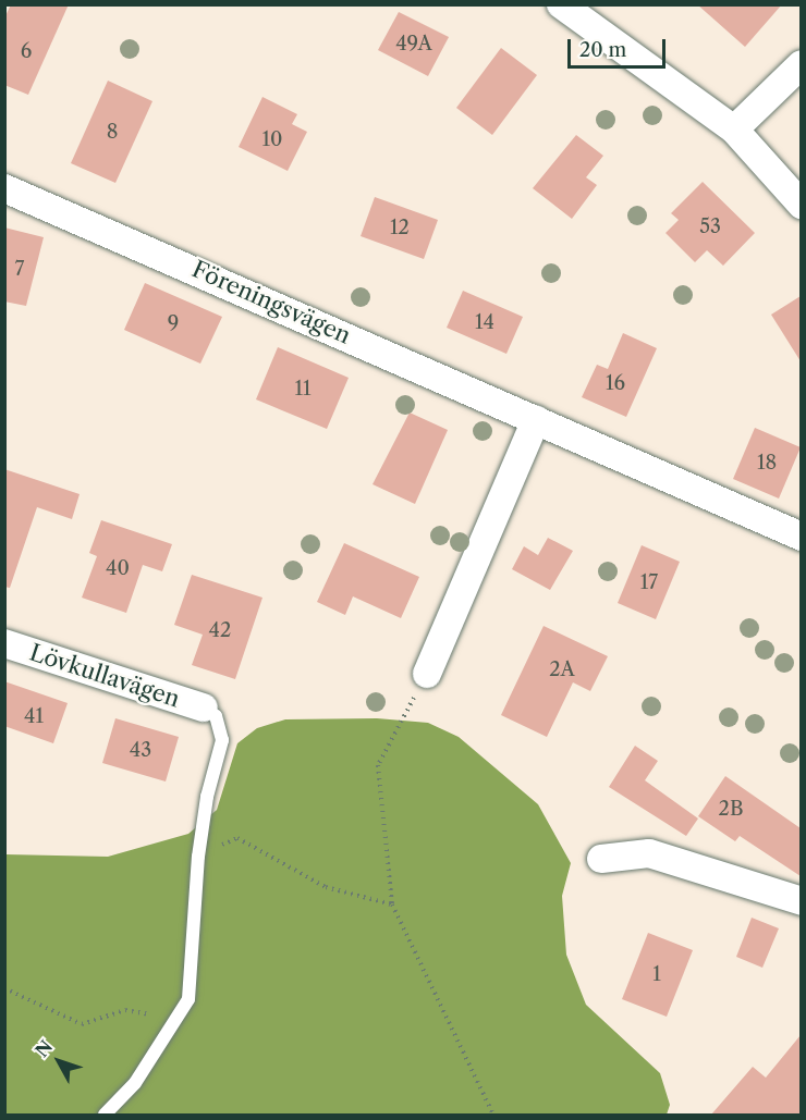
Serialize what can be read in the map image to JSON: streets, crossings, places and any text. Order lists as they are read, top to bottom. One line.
{"streets":{"street":["Föreningsvägen","Lövkullavägen"]},"house_numbers":["49A","6","8","10","53","12","7","14","9","16","11","18","40","17","42","2A","41","43","2B","1"],"scale_bar":"20 m","north":"top left"}
